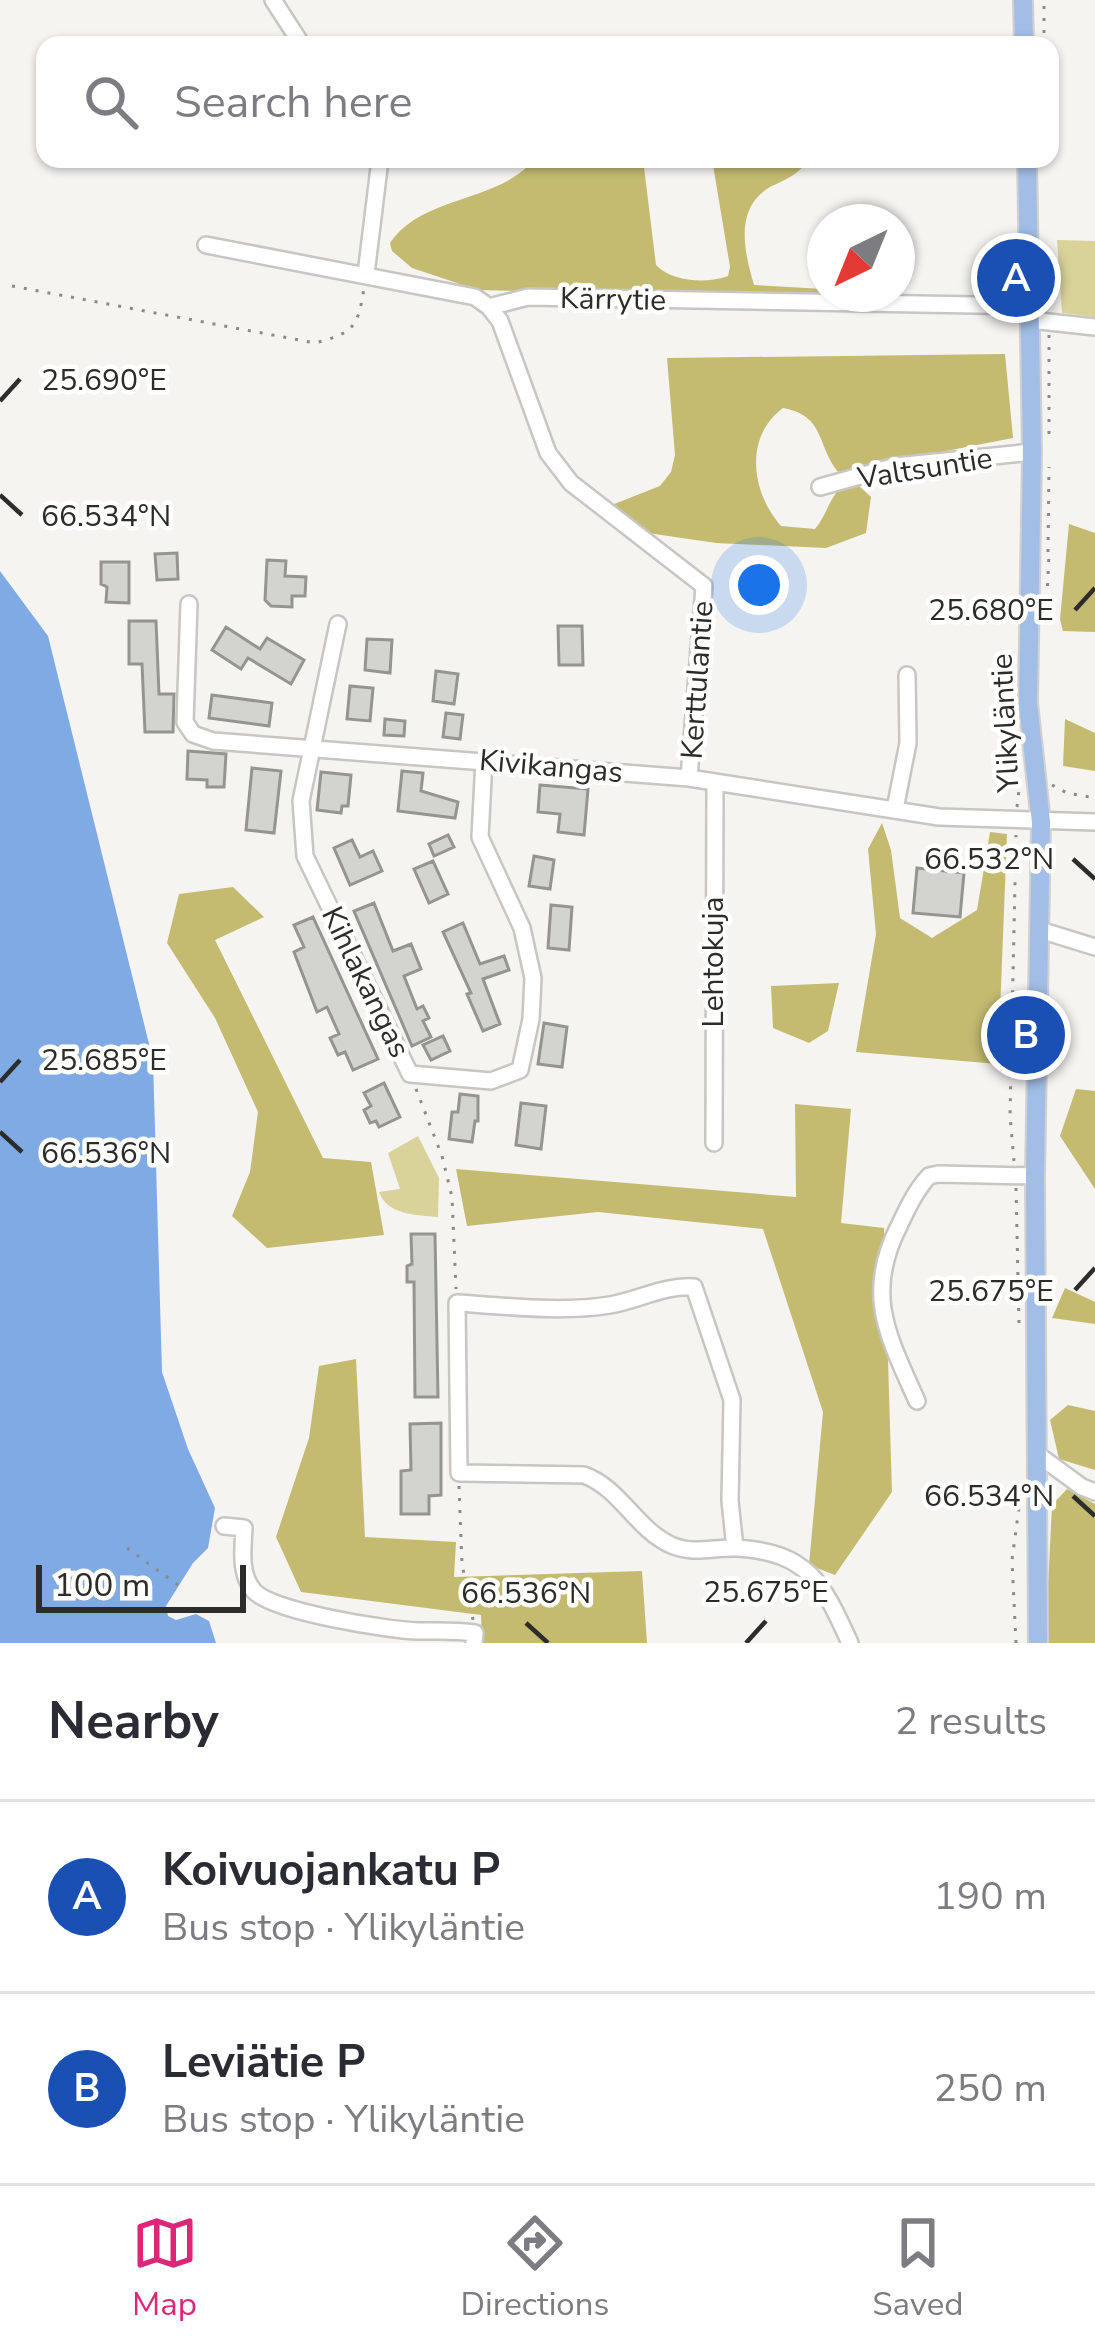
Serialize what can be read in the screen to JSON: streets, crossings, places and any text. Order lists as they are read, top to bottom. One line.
{"streets":{"main road":["Ylikyläntie"],"street":["Kärrytie","Valtsuntie","Kerttulantie","Kivikangas","Lehtokuja","Kihlakangas"]},"crossings":[["Kärrytie","Kerttulantie"],["Kärrytie","Ylikyläntie"],["Valtsuntie","Ylikyläntie"],["Kerttulantie","Kivikangas"],["Ylikyläntie","Kivikangas"],["Kivikangas","Lehtokuja"],["Kivikangas","Kihlakangas"]],"scale_bar":"100 m","north":"bottom left","page":{"search":"Search here","pins":["A","B"],"scale":"100 m","heading":["Nearby","2 results"],"list":[{"mark":"A","name":"Koivuojankatu P","note":"Bus stop · Ylikyläntie","value":"190 m"},{"mark":"B","name":"Leviätie P","note":"Bus stop · Ylikyläntie","value":"250 m"}],"nav":["Map","Directions","Saved"]},"coordinates":["25.690°E","66.534°N","25.680°E","66.532°N","25.685°E","66.536°N","25.675°E"]}
